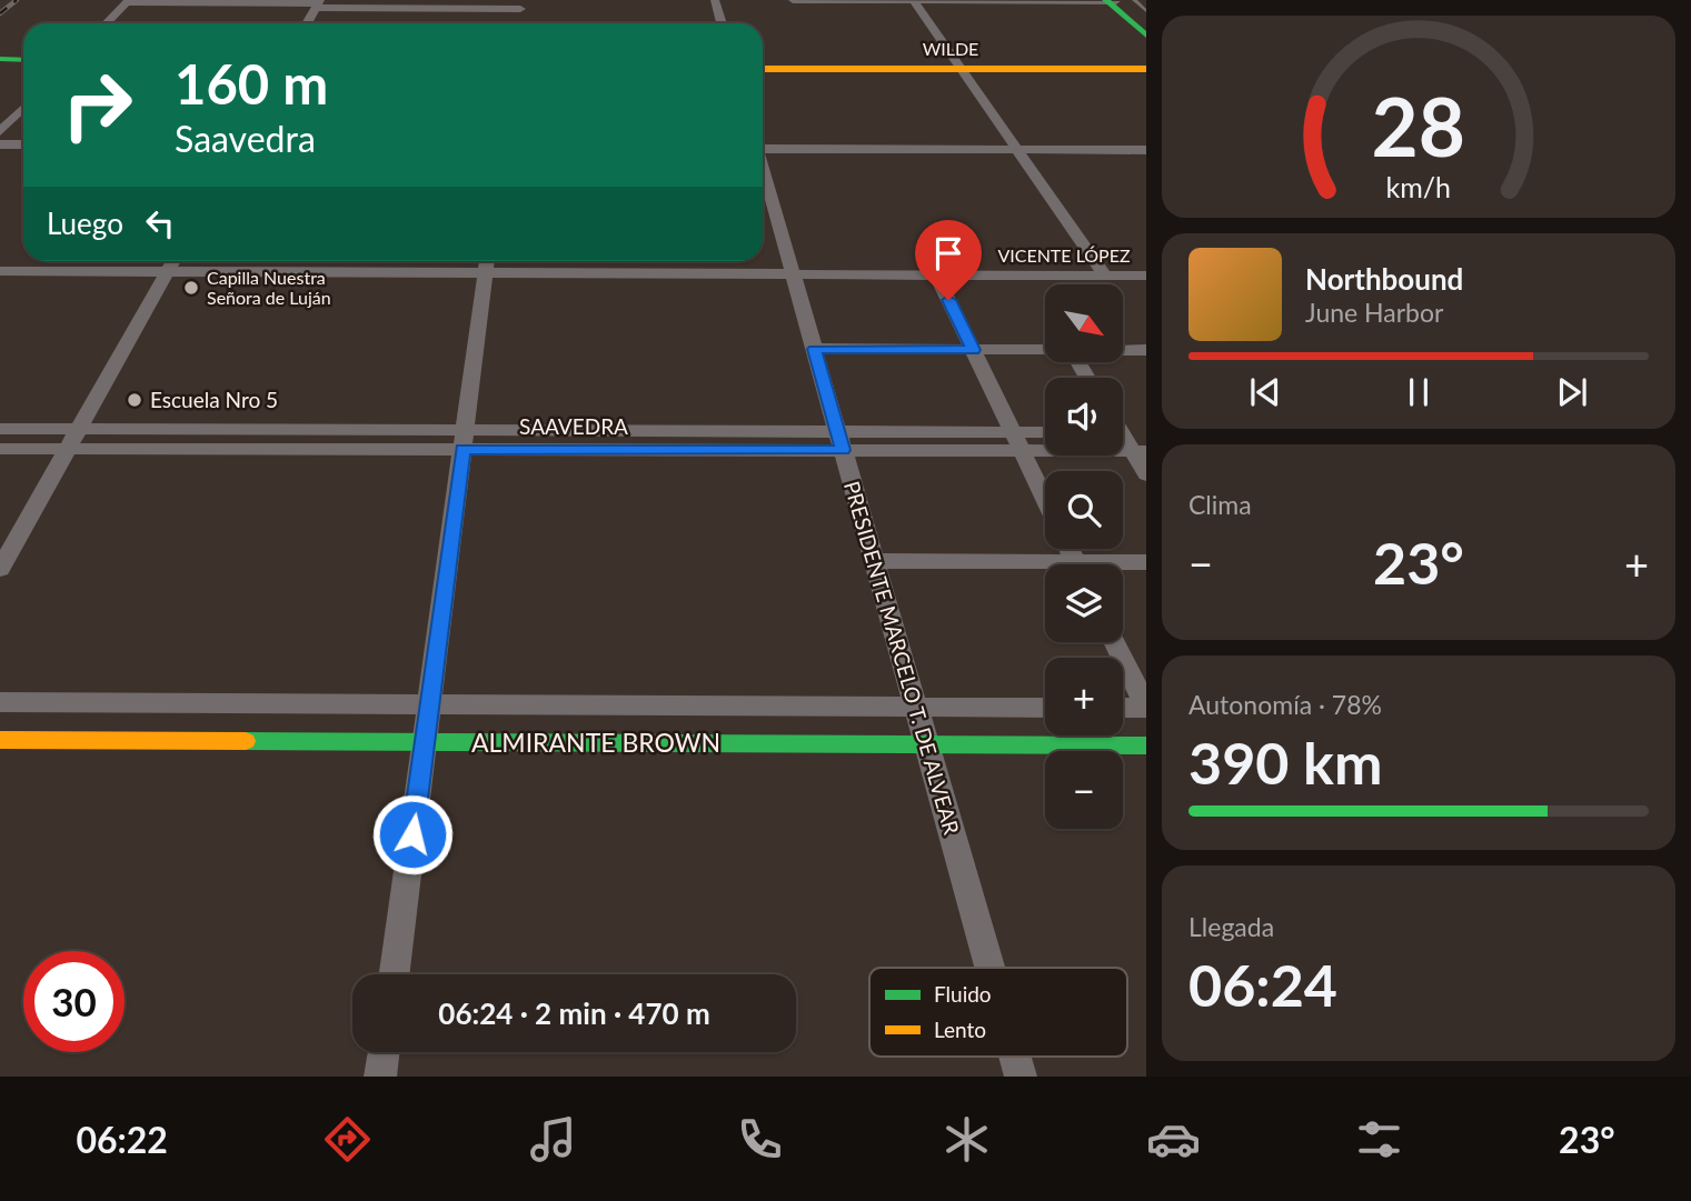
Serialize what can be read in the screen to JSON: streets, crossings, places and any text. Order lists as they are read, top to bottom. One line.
{"streets":{"street":["WILDE","VICENTE LÓPEZ","SAAVEDRA","PRESIDENTE MARCELO T. DE ALVEAR","ALMIRANTE BROWN"]},"crossings":[["VICENTE LÓPEZ","PRESIDENTE MARCELO T. DE ALVEAR"],["SAAVEDRA","PRESIDENTE MARCELO T. DE ALVEAR"],["PRESIDENTE MARCELO T. DE ALVEAR","ALMIRANTE BROWN"]],"places":["Capilla Nuestra Señora de Luján","Escuela Nro 5"],"legend":["Fluido","Lento"],"north":"bottom right","page":{"turn":["160 m","Saavedra"],"then":"Luego","song":["Northbound","June Harbor"],"map_buttons":["+","−"],"tile":["Clima",["Autonomía · 78%","390 km"],["Llegada","06:24"]],"heat":["−","23°","+"],"limit":"30","trip":"06:24 · 2 min · 470 m","tabs":["06:22","23°"],"gauge":["28","km/h"]}}
